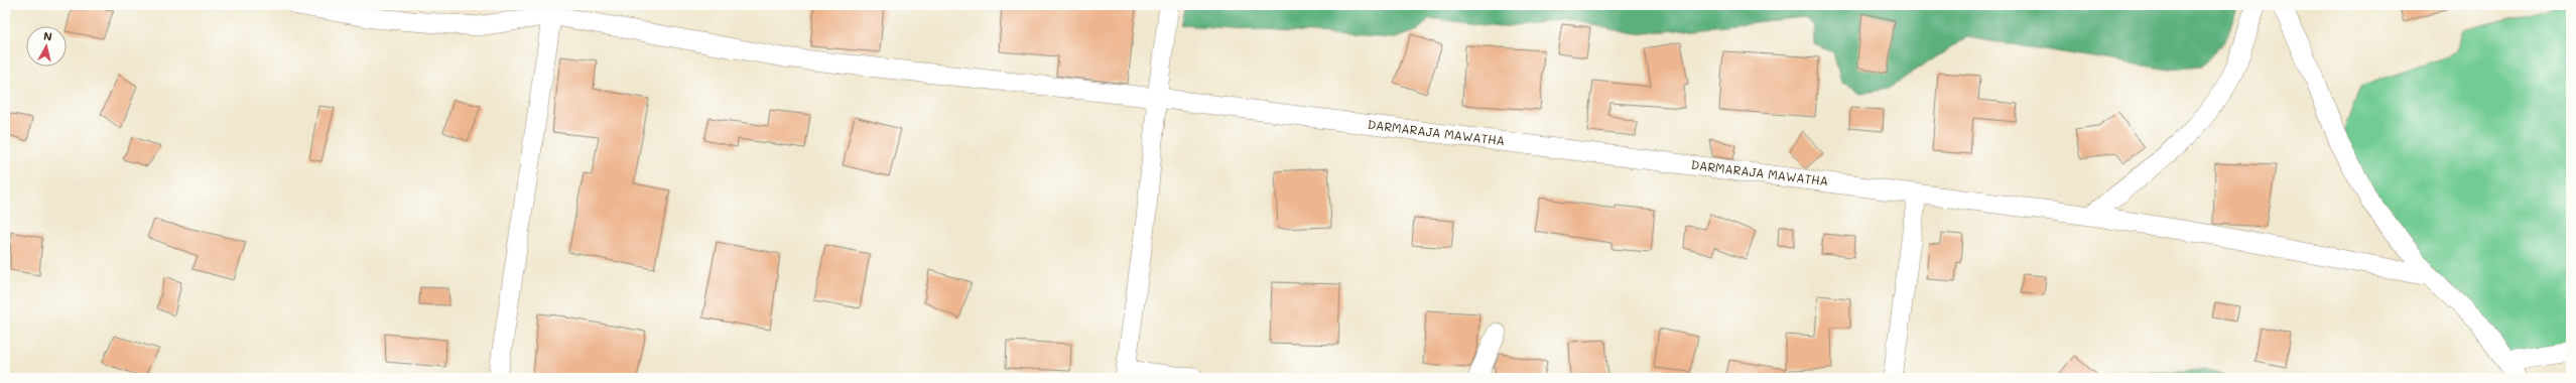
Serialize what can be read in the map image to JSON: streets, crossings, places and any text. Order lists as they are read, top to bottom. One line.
{"streets":{"street":["DARMARAJA MAWATHA"]},"north":"top"}
